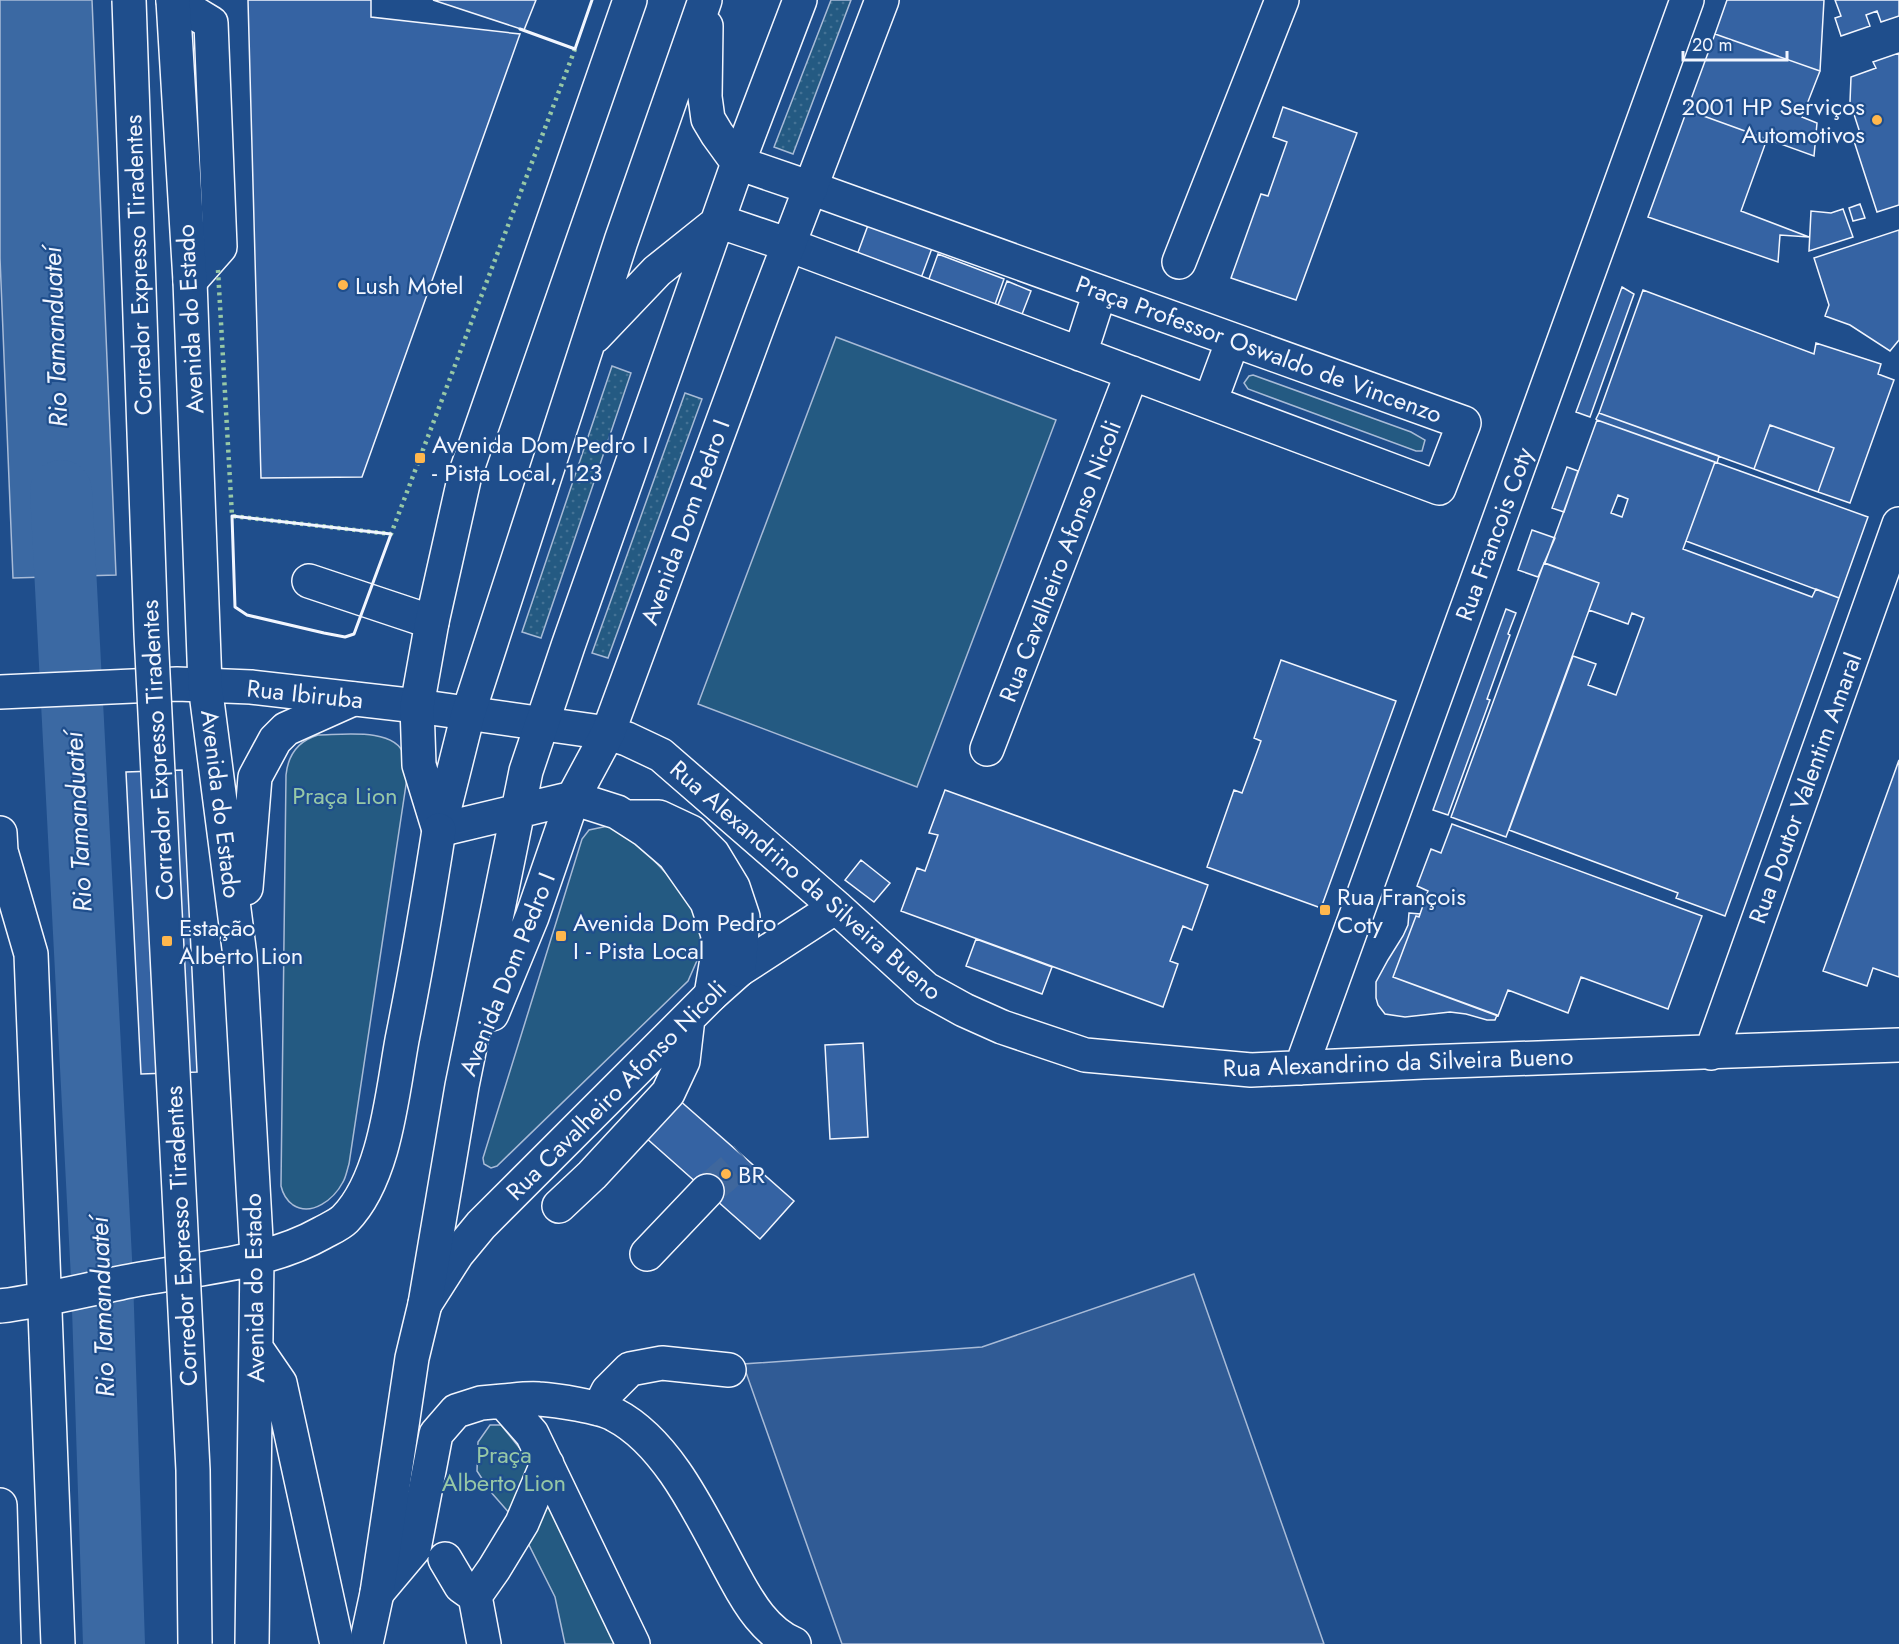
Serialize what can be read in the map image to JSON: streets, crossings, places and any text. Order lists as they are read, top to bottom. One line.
{"streets":{"main road":["Corredor Expresso Tiradentes","Avenida do Estado","Praça Professor Oswaldo de Vincenzo","Avenida Dom Pedro I","Rua Francois Coty","Rua Cavalheiro Afonso Nicoli","Rua Ibiruba","Rua Doutor Valentim Amaral","Rua Alexandrino da Silveira Bueno"]},"crossings":[["Avenida do Estado","Rua Ibiruba"],["Praça Professor Oswaldo de Vincenzo","Avenida Dom Pedro I"],["Praça Professor Oswaldo de Vincenzo","Rua Cavalheiro Afonso Nicoli"],["Avenida Dom Pedro I","Rua Ibiruba"],["Avenida Dom Pedro I","Rua Alexandrino da Silveira Bueno"],["Rua Francois Coty","Rua Alexandrino da Silveira Bueno"],["Rua Cavalheiro Afonso Nicoli","Rua Alexandrino da Silveira Bueno"],["Rua Ibiruba","Rua Alexandrino da Silveira Bueno"],["Rua Doutor Valentim Amaral","Rua Alexandrino da Silveira Bueno"]],"water":["Rio Tamanduateí"],"parks":["Praça Lion","Praça Alberto Lion"],"places":{"other":["2001 HP Serviços Automotivos","Lush Motel","BR"],"transit":["Avenida Dom Pedro I - Pista Local, 123","Rua François Coty","Avenida Dom Pedro I - Pista Local","Estação Alberto Lion"]},"scale_bar":"20 m"}
